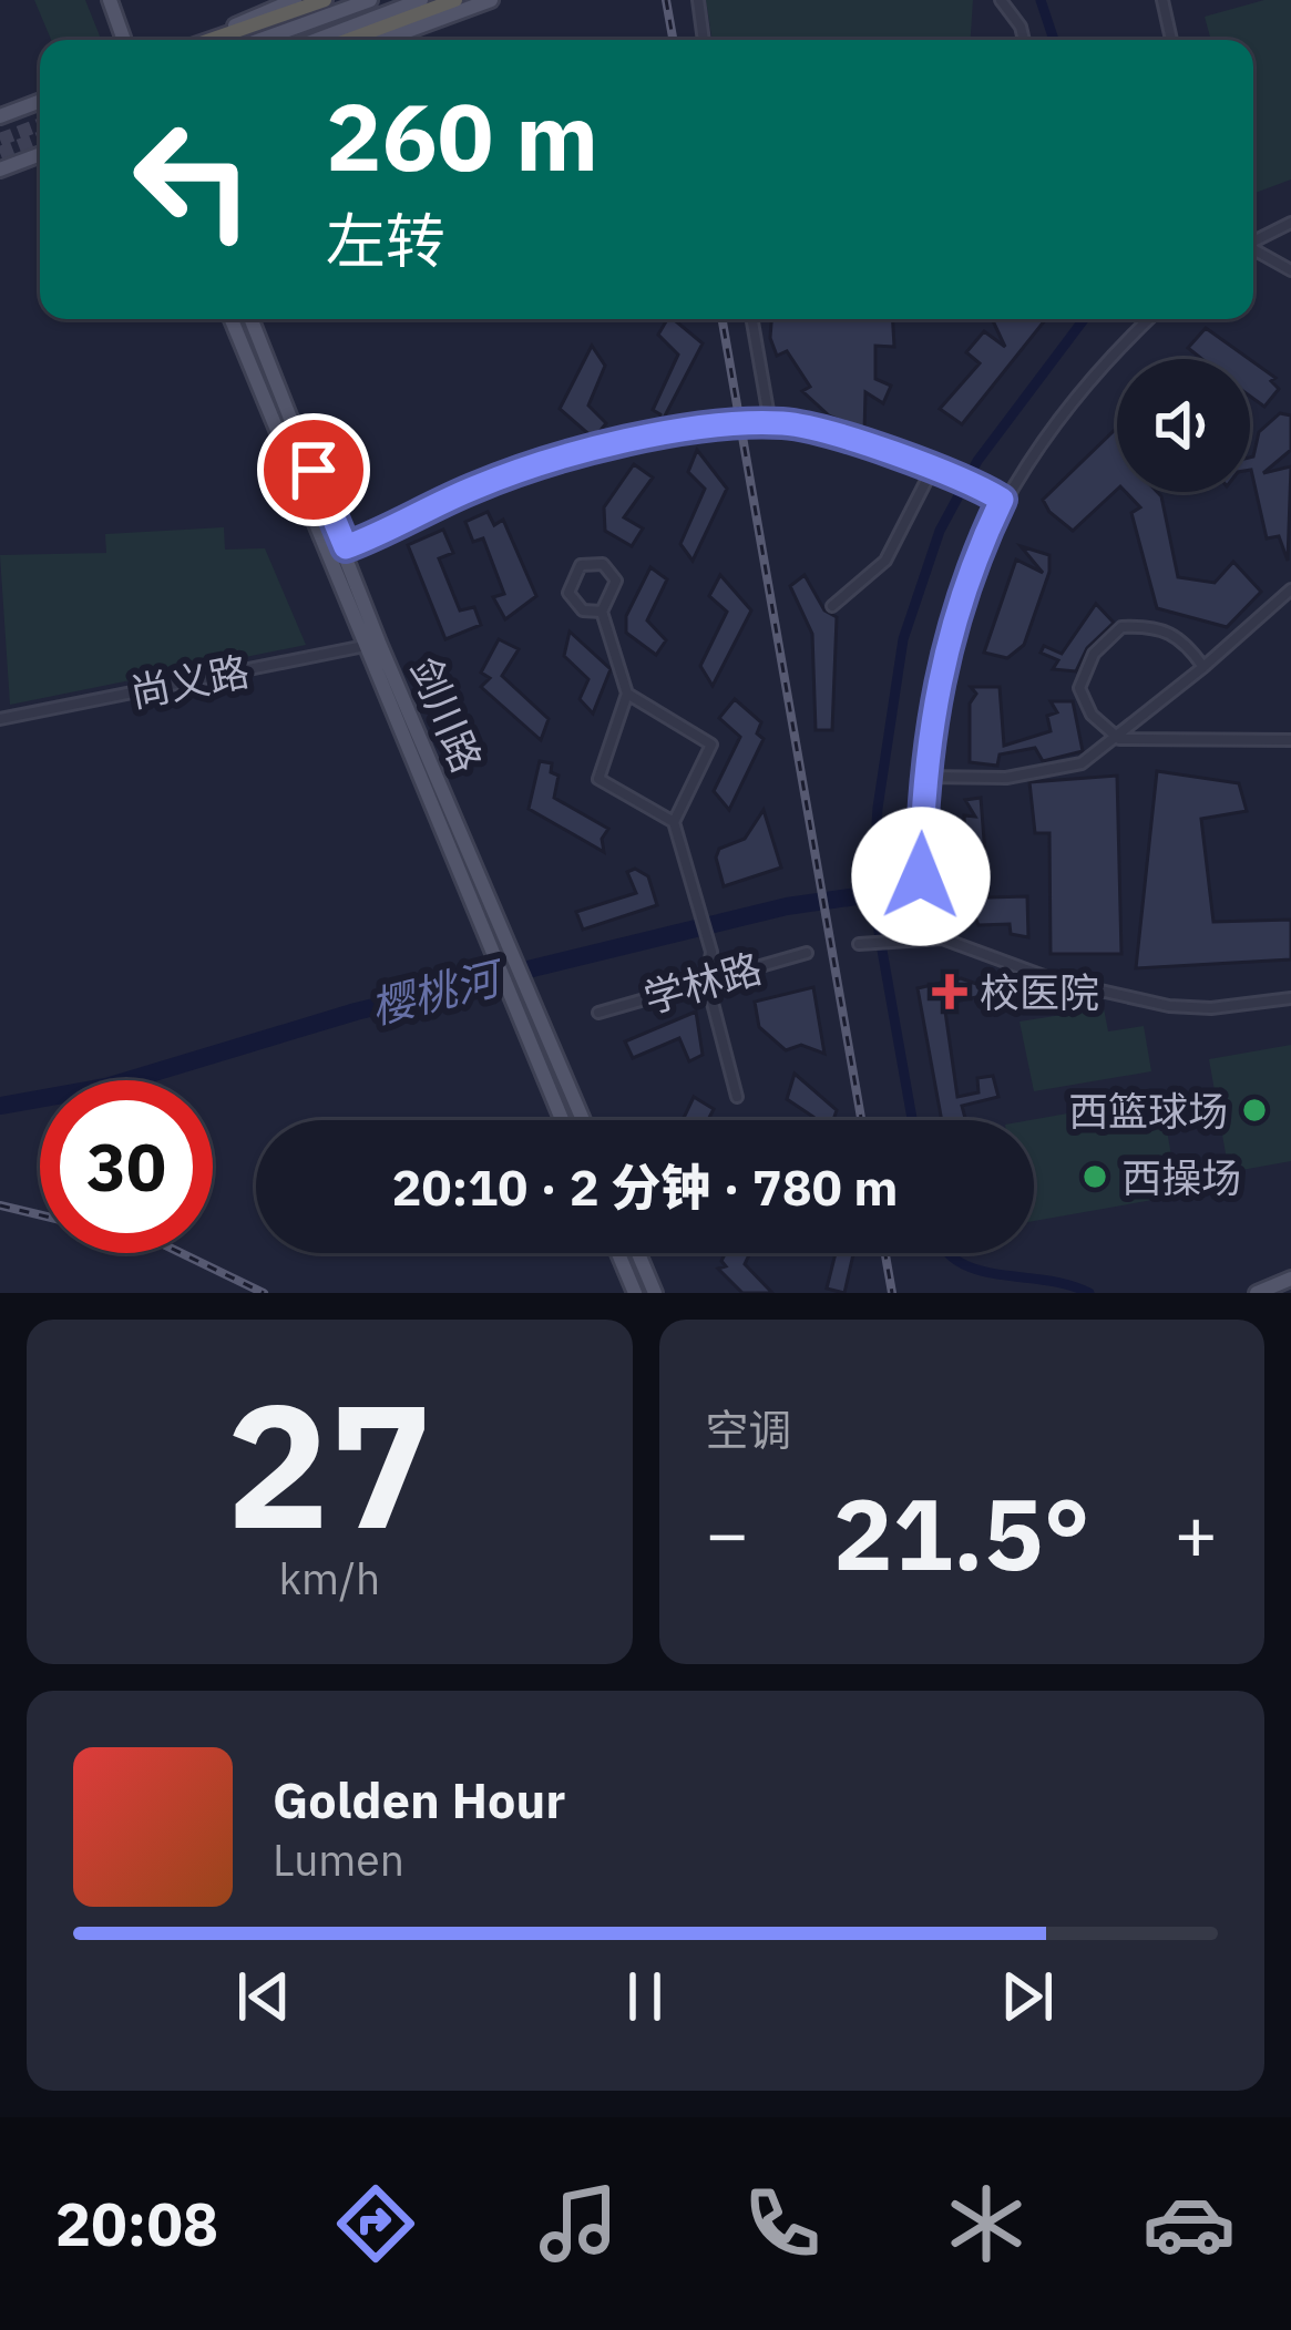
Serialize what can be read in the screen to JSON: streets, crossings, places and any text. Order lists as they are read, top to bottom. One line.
{"streets":{"main road":["剑川路"],"street":["尚义路","学林路"]},"crossings":[["尚义路","剑川路"]],"water":["樱桃河"],"places":{"health":["校医院"],"other":["西篮球场","西操场"]},"page":{"turn":["260 m","左转"],"limit":"30","trip":"20:10 · 2 分钟 · 780 m","tile":[["27","km/h"],"空调"],"heat":["−","21.5°","+"],"song":["Golden Hour","Lumen"],"tabs":"20:08"}}
